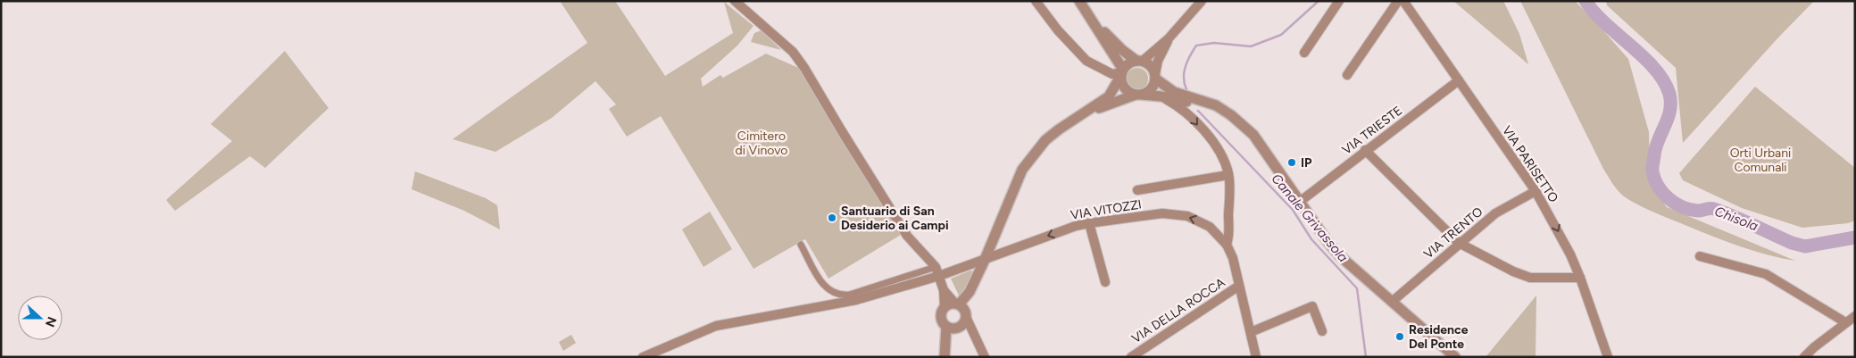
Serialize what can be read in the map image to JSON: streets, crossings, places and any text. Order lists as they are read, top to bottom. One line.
{"streets":{"street":["VIA TRIESTE","VIA PARISETTO","VIA VITOZZI","VIA TRENTO","VIA DELLA ROCCA"]},"crossings":[["VIA TRIESTE","VIA PARISETTO"],["VIA PARISETTO","VIA TRENTO"]],"water":["Canale Grivassola","Chisola"],"parks":["Cimitero di Vinovo","Orti Urbani Comunali"],"places":["IP","Santuario di San Desiderio ai Campi","Residence Del Ponte"],"north":"right"}
